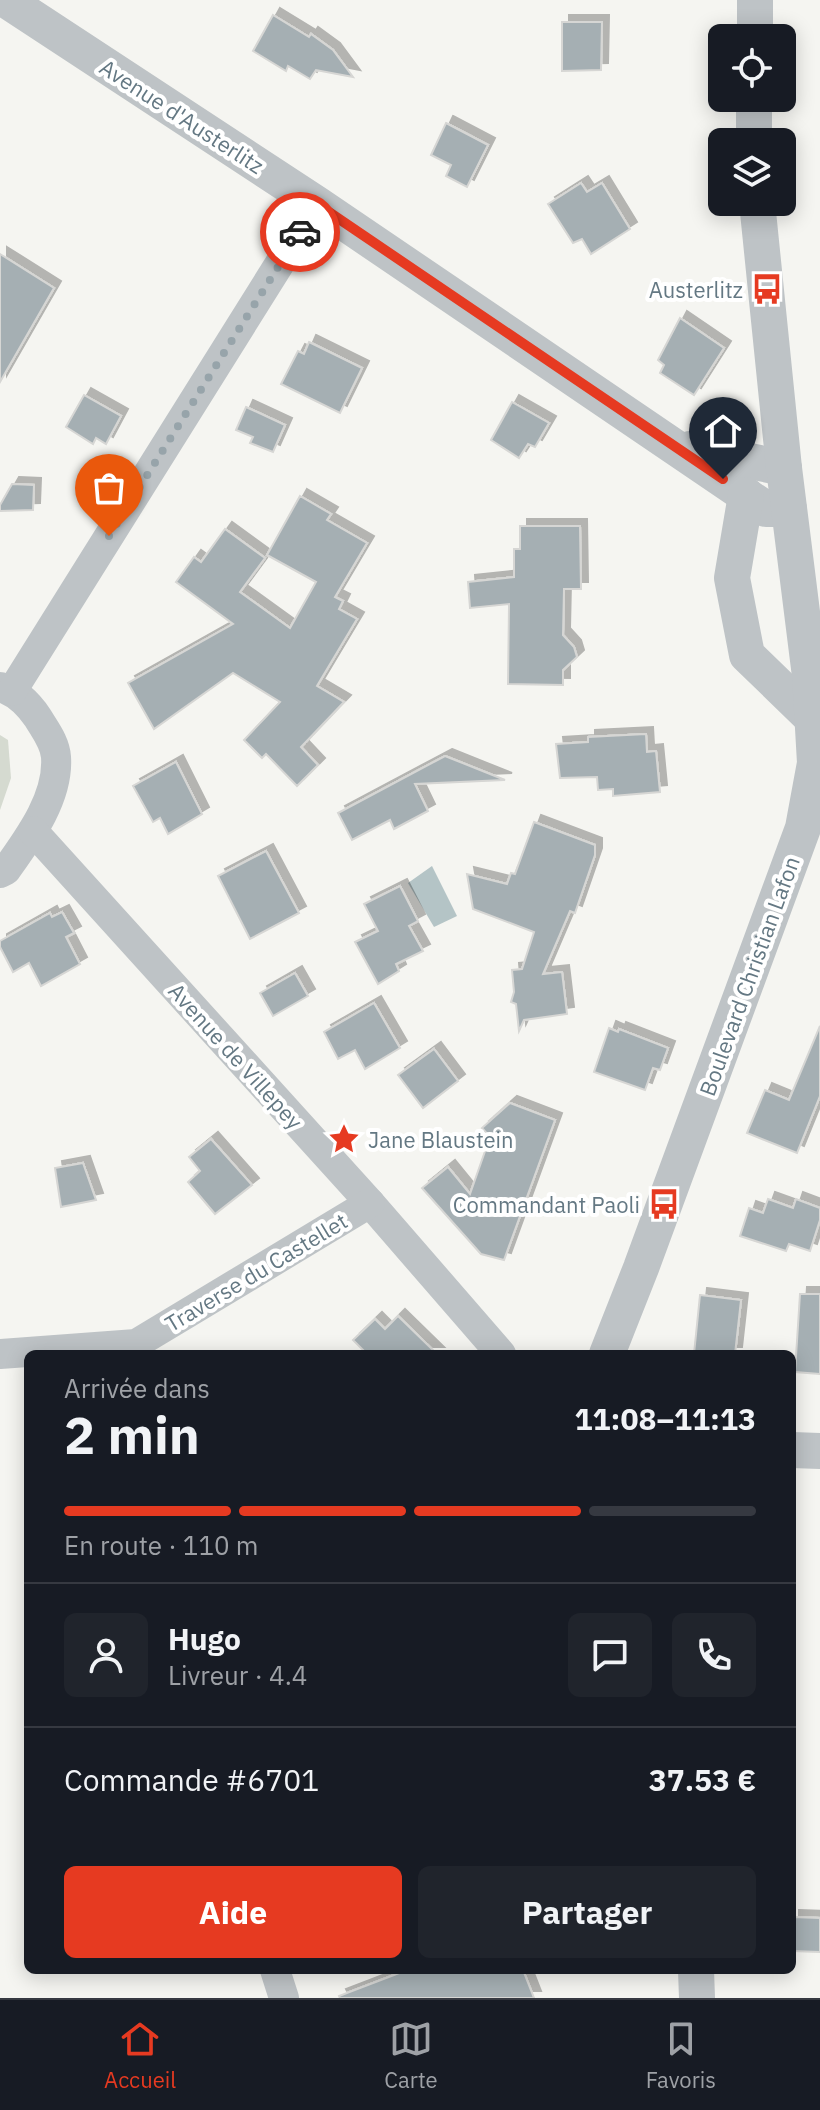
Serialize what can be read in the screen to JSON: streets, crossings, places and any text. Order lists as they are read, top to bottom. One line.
{"streets":{"street":["Avenue d'Austerlitz","Boulevard Christian Lafon","Avenue de Villepey","Traverse du Castellet"]},"crossings":[["Avenue d'Austerlitz","Boulevard Christian Lafon"],["Avenue de Villepey","Traverse du Castellet"]],"places":{"bus stop":["Austerlitz","Commandant Paoli"],"place":["Jane Blaustein"]},"page":{"heading":["2 min","Arrivée dans","11:08–11:13"],"panel":["Hugo","Livreur · 4.4","Commande #6701","37.53 €"],"bar":"En route · 110 m","buttons":["Aide","Partager"],"tabs":["Accueil","Carte","Favoris"]}}
